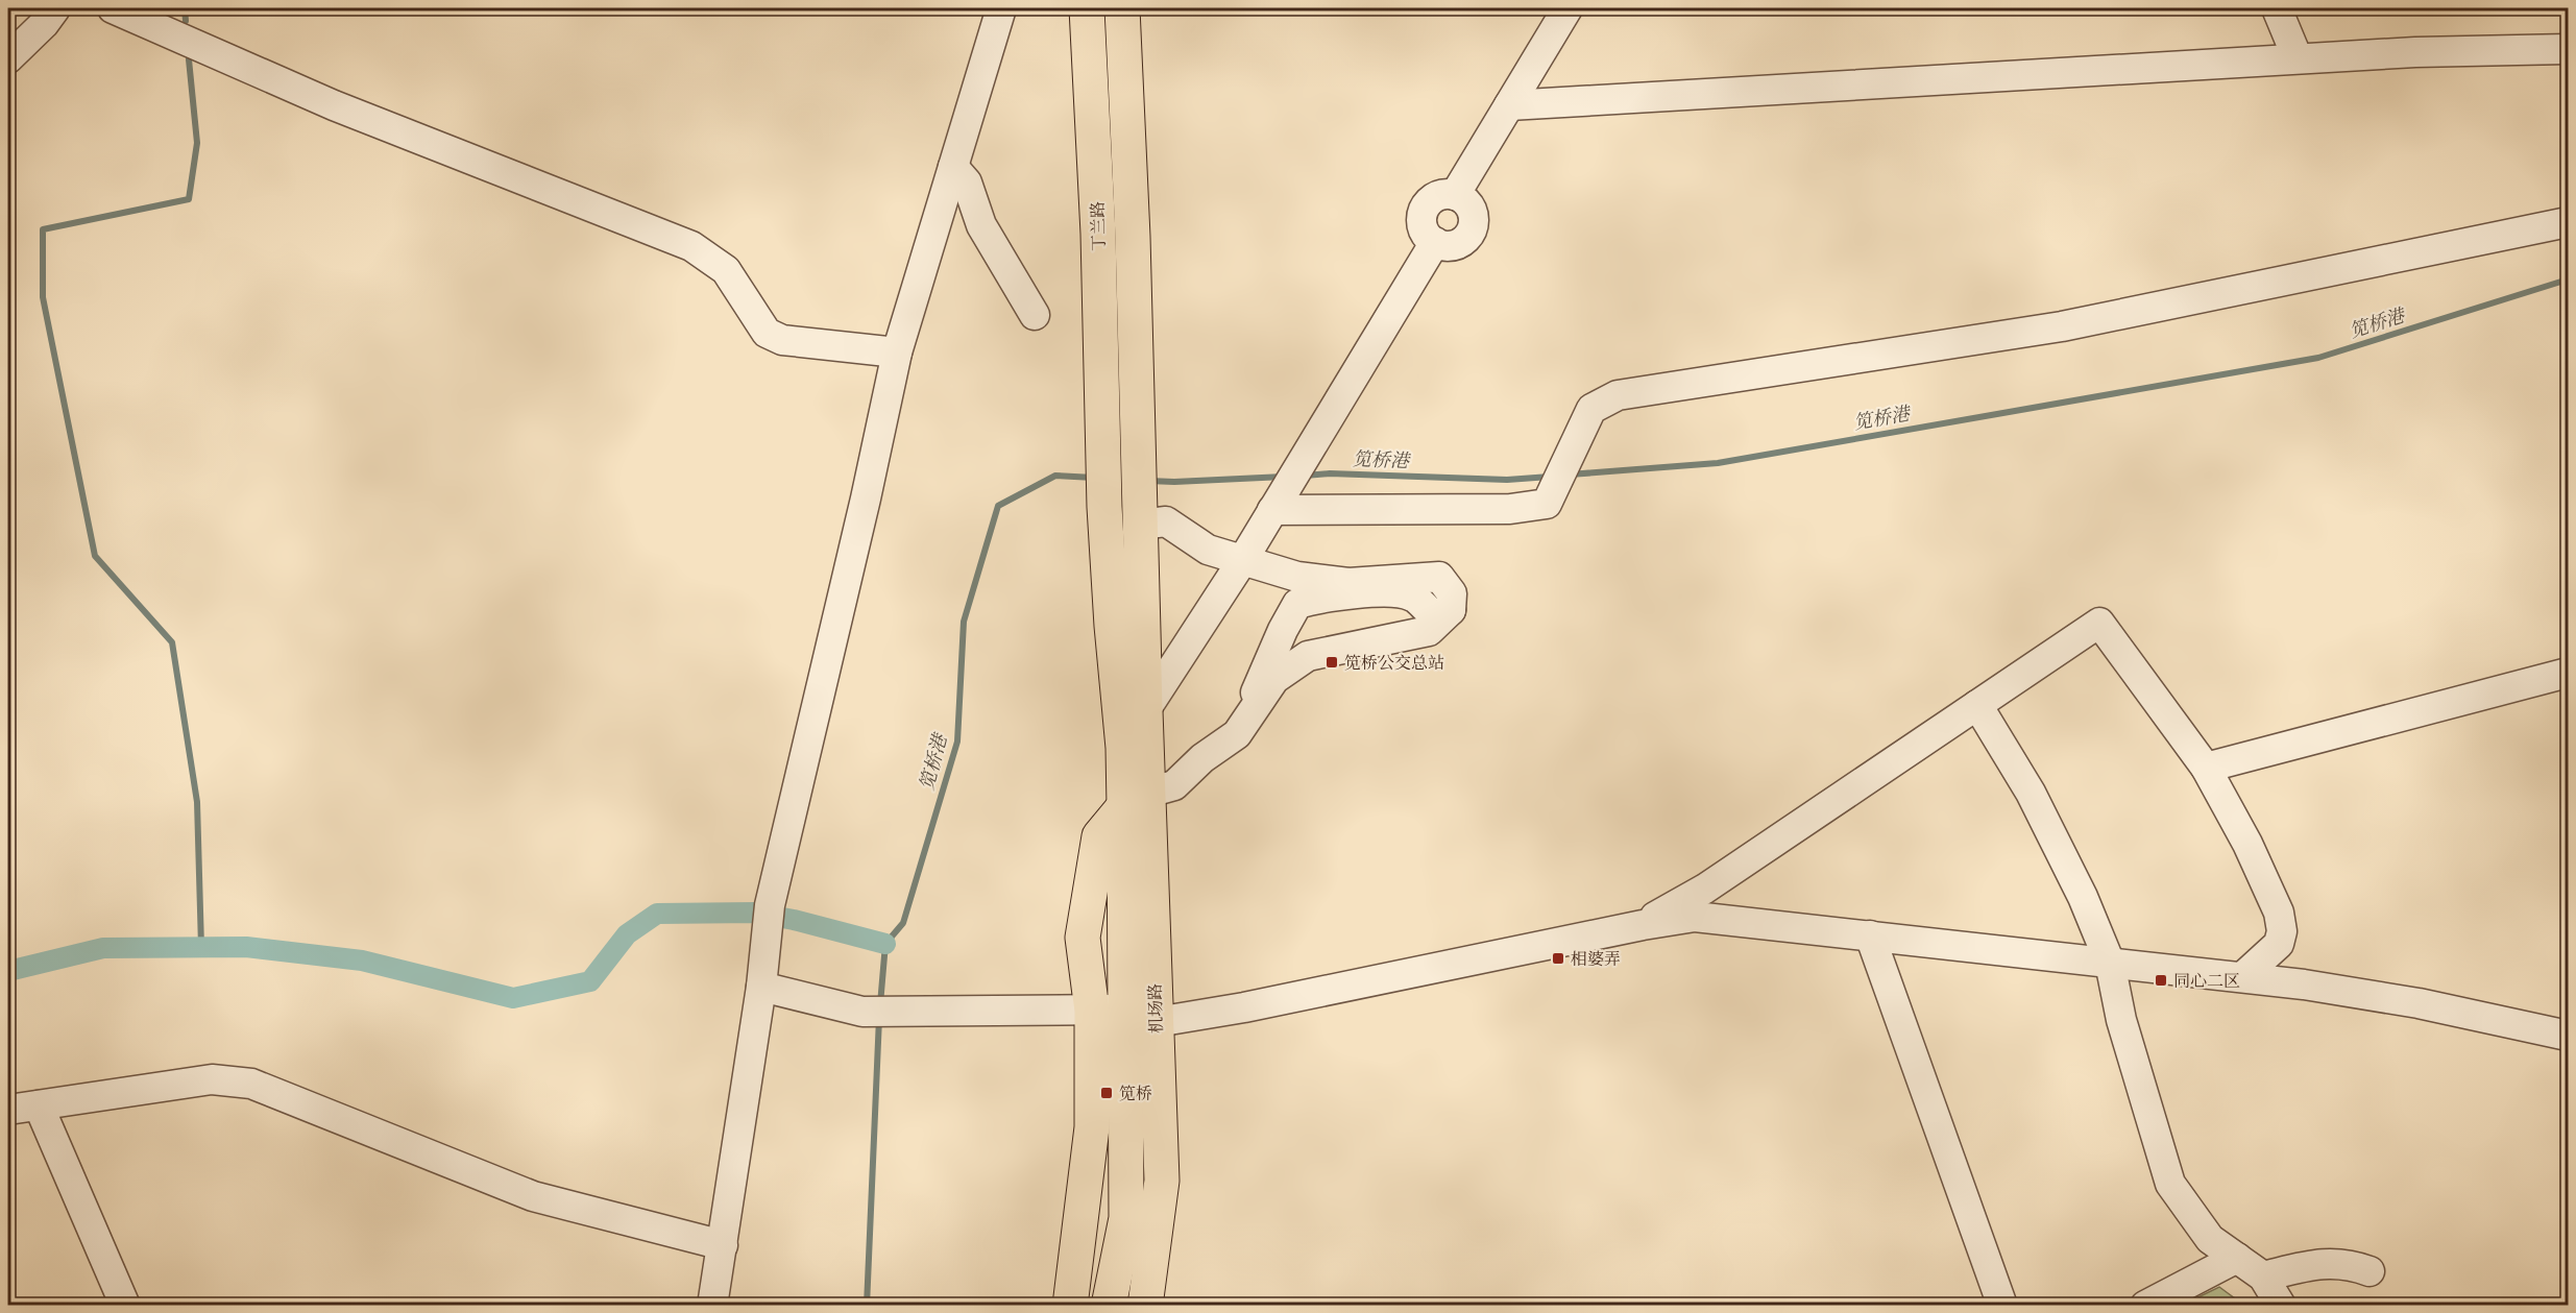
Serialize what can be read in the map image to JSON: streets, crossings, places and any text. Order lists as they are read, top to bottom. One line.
{"streets":{"main road":["丁兰路","机场路"]},"crossings":[["丁兰路","机场路"]],"water":["笕桥港"],"places":{"transit":["笕桥公交总站","相婆弄","同心二区","笕桥"]}}
